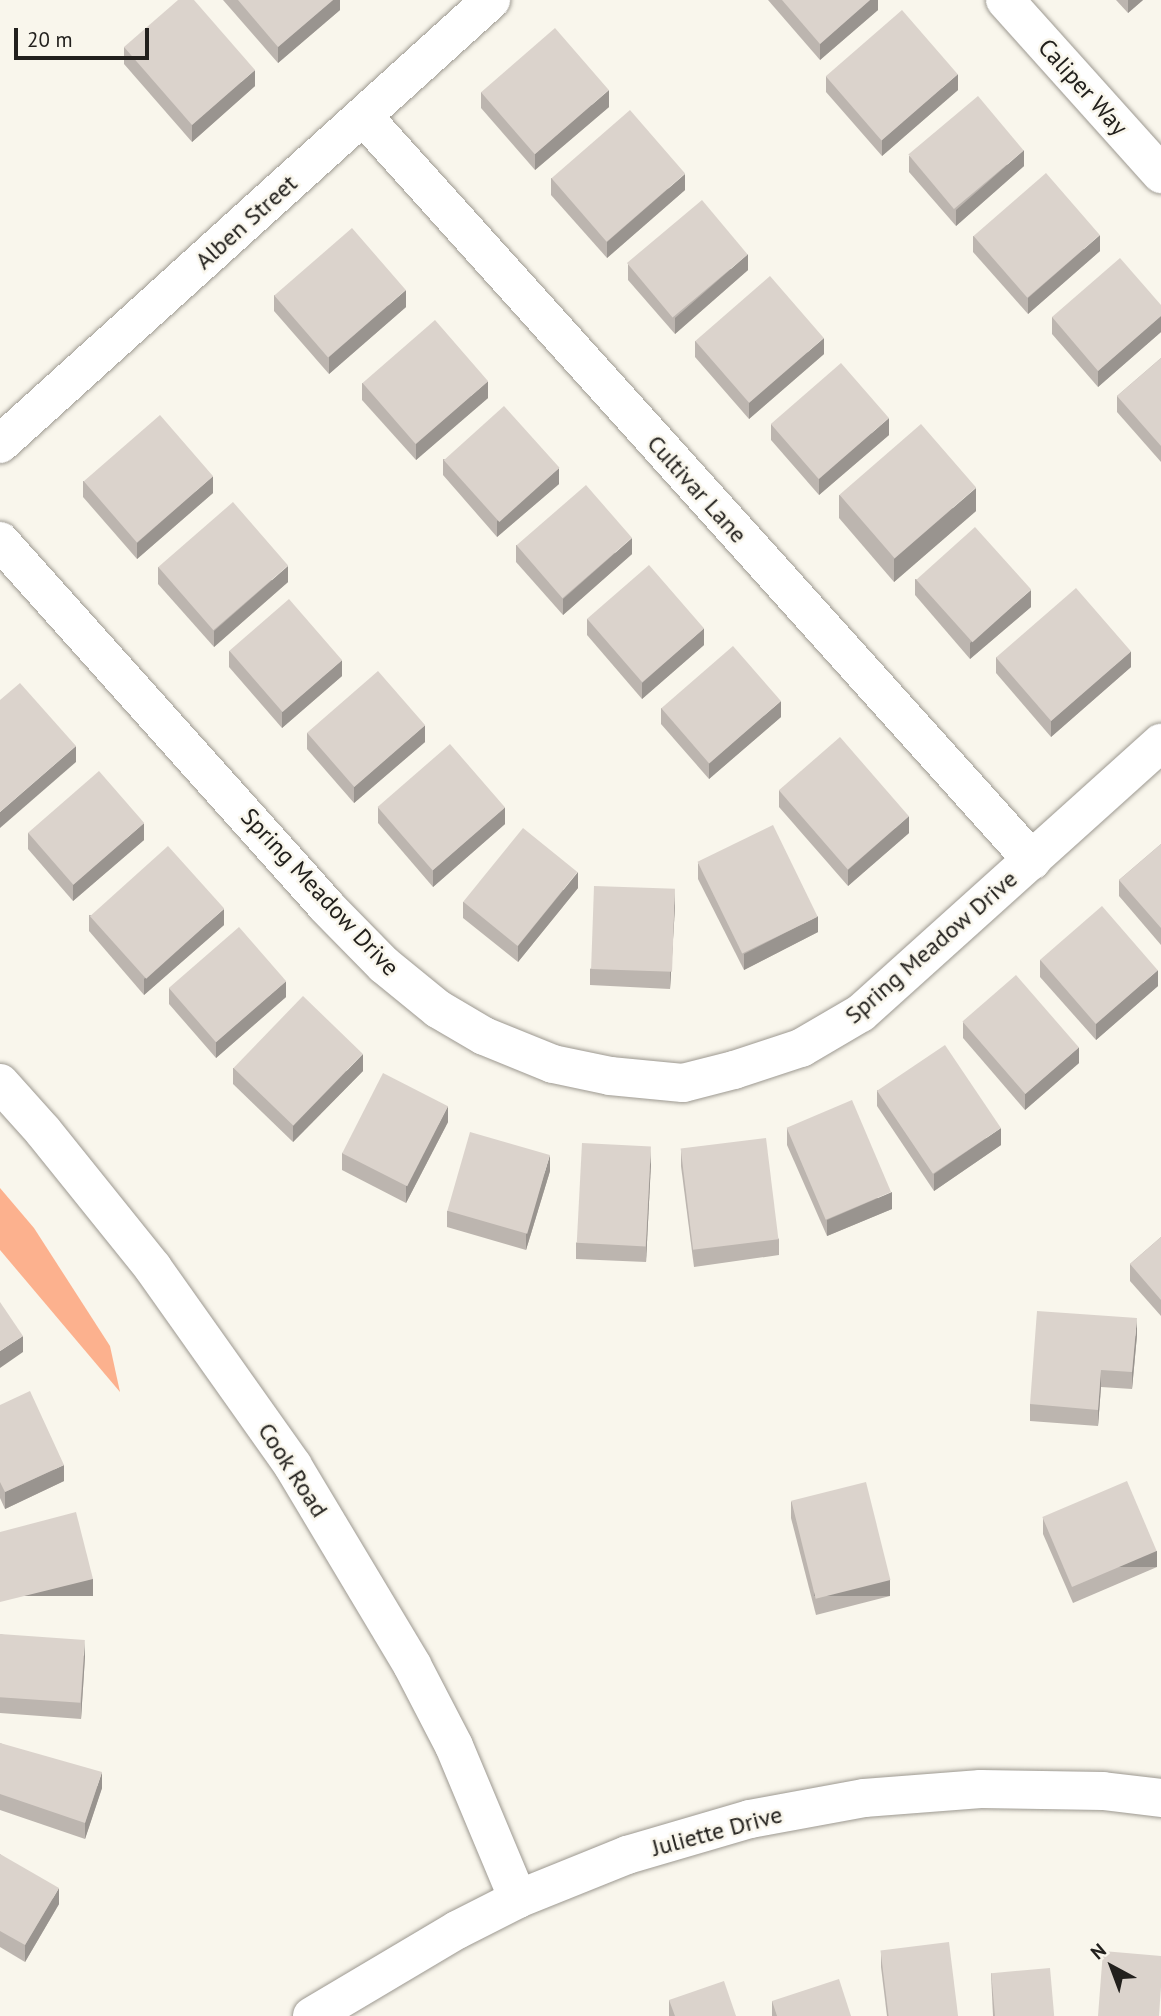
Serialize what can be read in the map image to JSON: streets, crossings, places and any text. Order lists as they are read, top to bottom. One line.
{"streets":{"street":["Caliper Way","Alben Street","Cultivar Lane","Spring Meadow Drive","Cook Road","Juliette Drive"]},"crossings":[["Alben Street","Cultivar Lane"],["Cultivar Lane","Spring Meadow Drive"],["Cook Road","Juliette Drive"]],"scale_bar":"20 m","north":"top left"}
